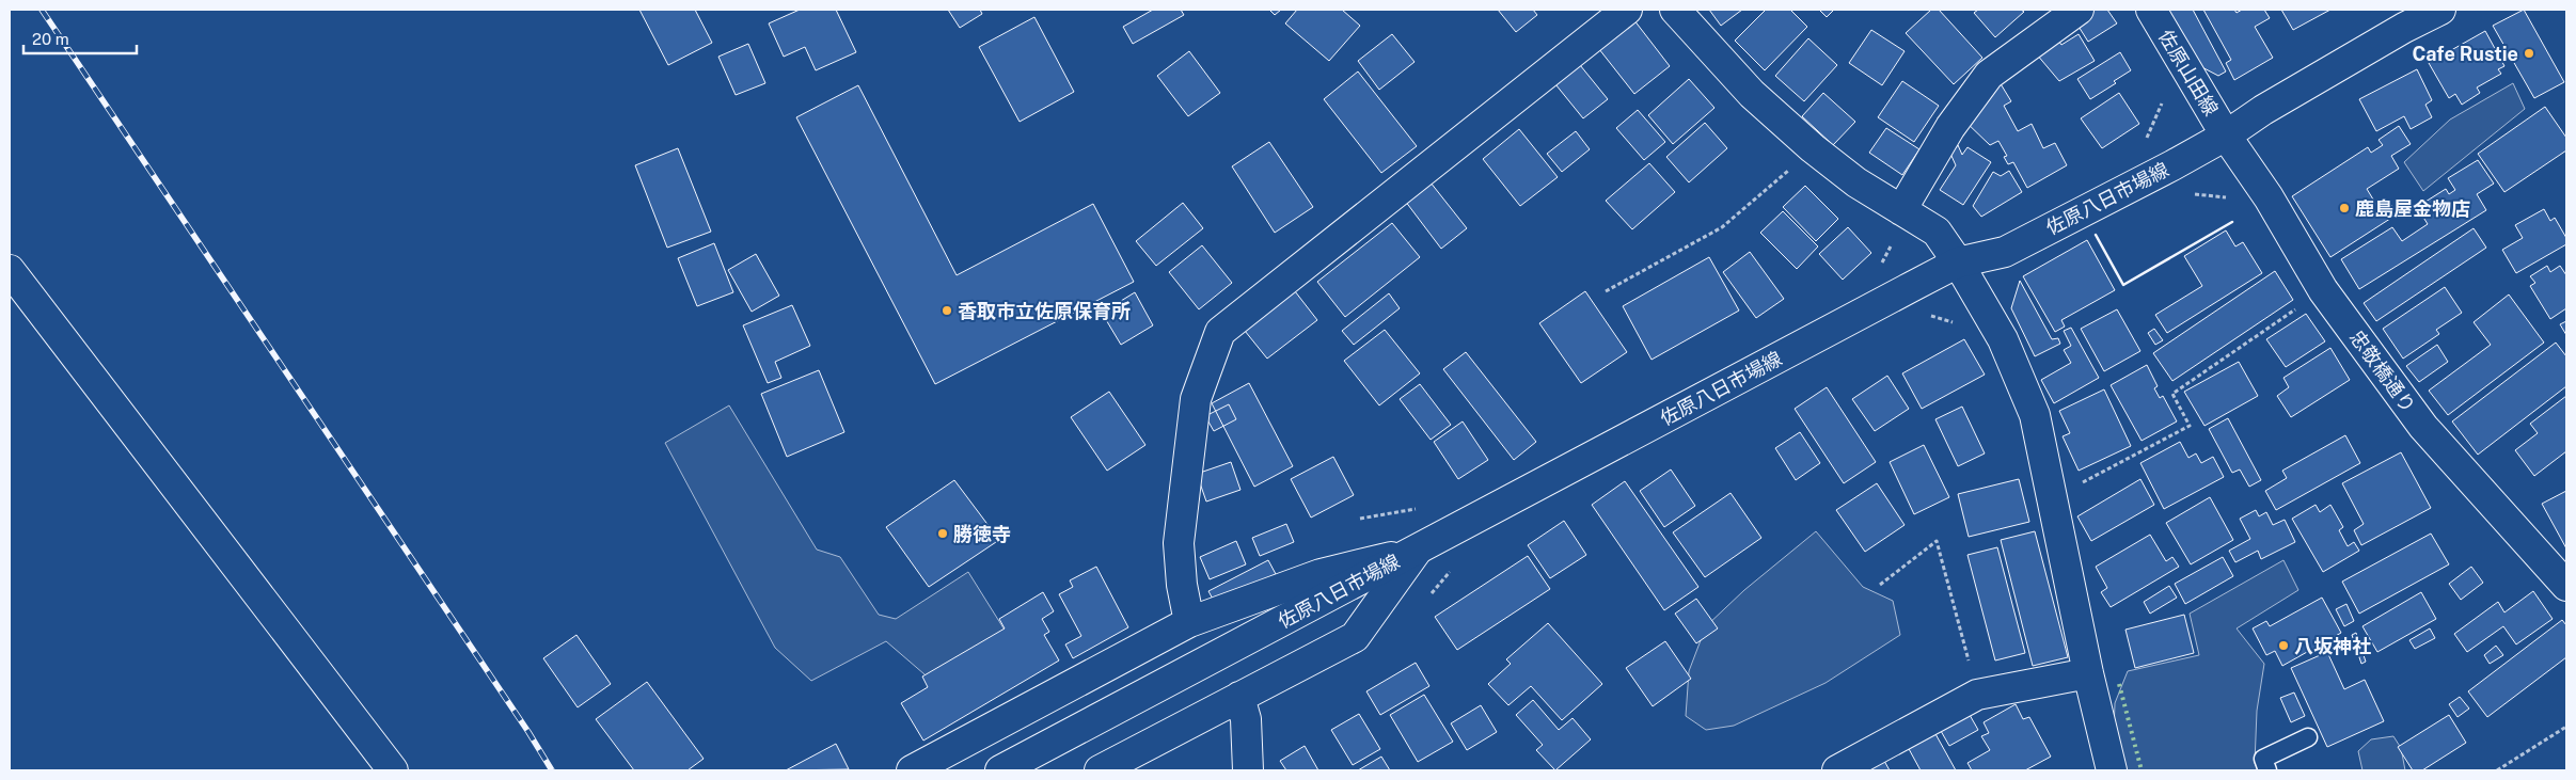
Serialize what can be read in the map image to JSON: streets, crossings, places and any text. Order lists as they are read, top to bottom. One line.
{"streets":{"street":["佐原山田線","佐原八日市場線","忠敬橋通り"]},"crossings":[["佐原山田線","佐原八日市場線"],["佐原山田線","忠敬橋通り"],["佐原八日市場線","忠敬橋通り"]],"places":["Cafe Rustie","鹿島屋金物店","香取市立佐原保育所","勝徳寺","八坂神社"],"scale_bar":"20 m"}
